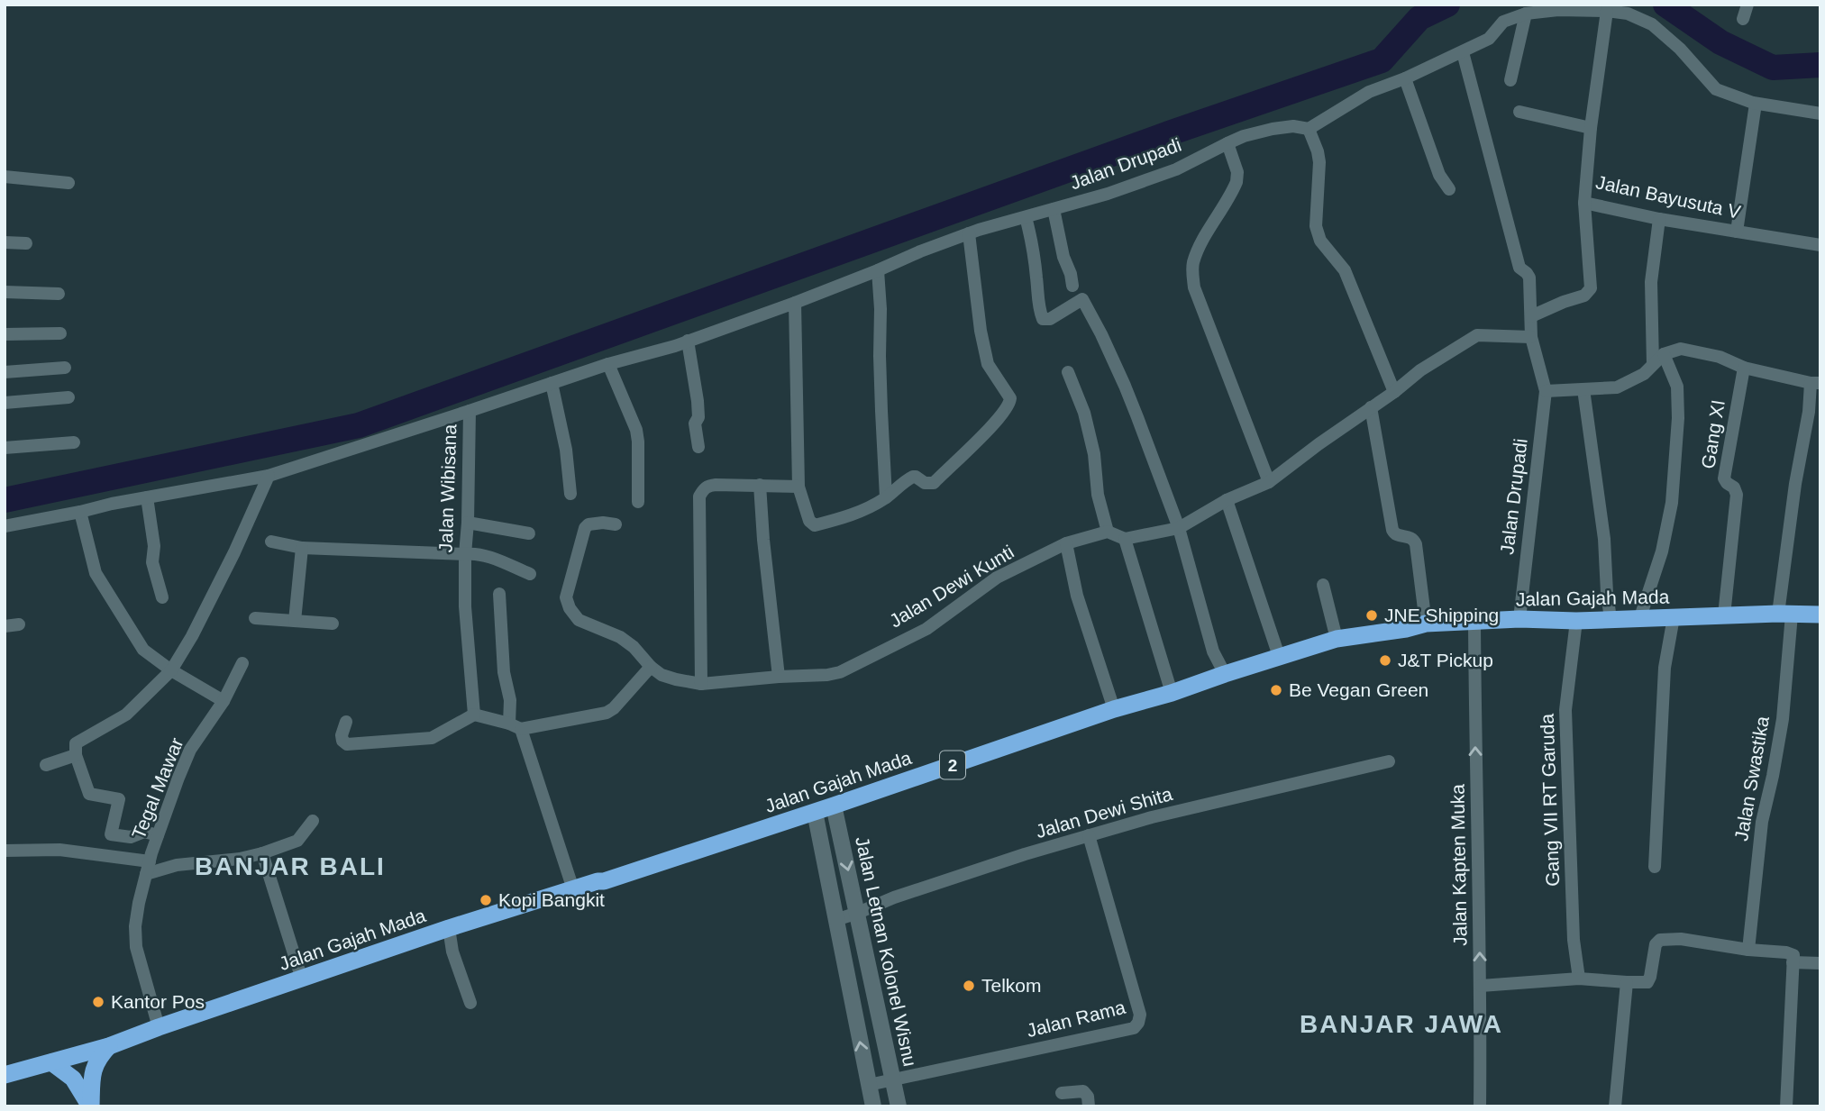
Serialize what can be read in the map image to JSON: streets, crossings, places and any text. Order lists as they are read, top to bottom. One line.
{"streets":{"highway":["Jalan Gajah Mada","2"],"street":["Jalan Drupadi","Jalan Bayusuta V","Gang XI","Jalan Wibisana","Jalan Dewi Kunti","Jalan Swastika","Tegal Mawar","Gang VII RT Garuda","Jalan Dewi Shita","Jalan Kapten Muka","Jalan Letnan Kolonel Wisnu","Jalan Rama"]},"crossings":[["Jalan Drupadi","Jalan Wibisana"],["Jalan Drupadi","Jalan Gajah Mada"],["Gang XI","Jalan Gajah Mada"],["Jalan Gajah Mada","2"],["Jalan Gajah Mada","Jalan Swastika"],["Jalan Gajah Mada","Tegal Mawar"],["Jalan Gajah Mada","Gang VII RT Garuda"],["Jalan Gajah Mada","Jalan Kapten Muka"],["Jalan Gajah Mada","Jalan Letnan Kolonel Wisnu"],["Jalan Dewi Shita","Jalan Letnan Kolonel Wisnu"],["Jalan Dewi Shita","Jalan Rama"],["Jalan Letnan Kolonel Wisnu","Jalan Rama"]],"one_way":["Jalan Kapten Muka"],"districts":["BANJAR BALI","BANJAR JAWA"],"places":["JNE Shipping","J&T Pickup","Be Vegan Green","Kopi Bangkit","Telkom","Kantor Pos"]}
